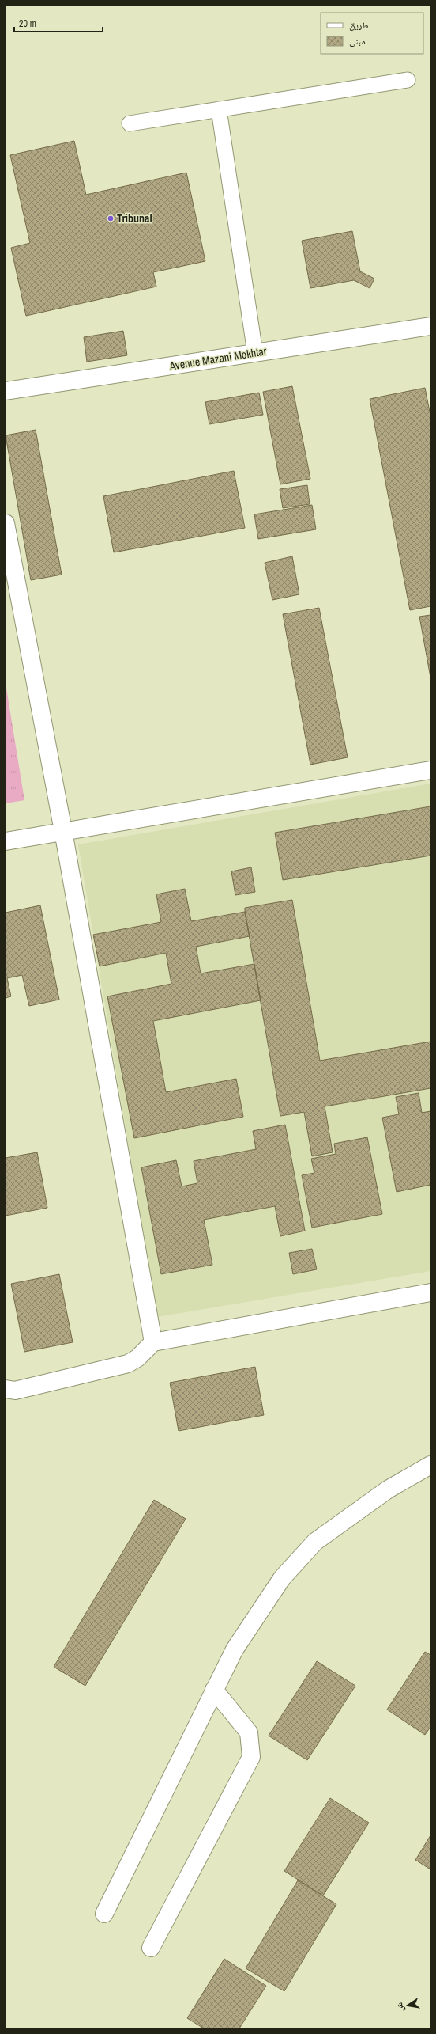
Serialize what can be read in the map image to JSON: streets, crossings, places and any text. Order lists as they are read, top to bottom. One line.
{"streets":{"street":["Avenue Mazani Mokhtar"]},"places":["Tribunal"],"legend":["طريق","مبنى"],"scale_bar":"20 m","north":"left"}
